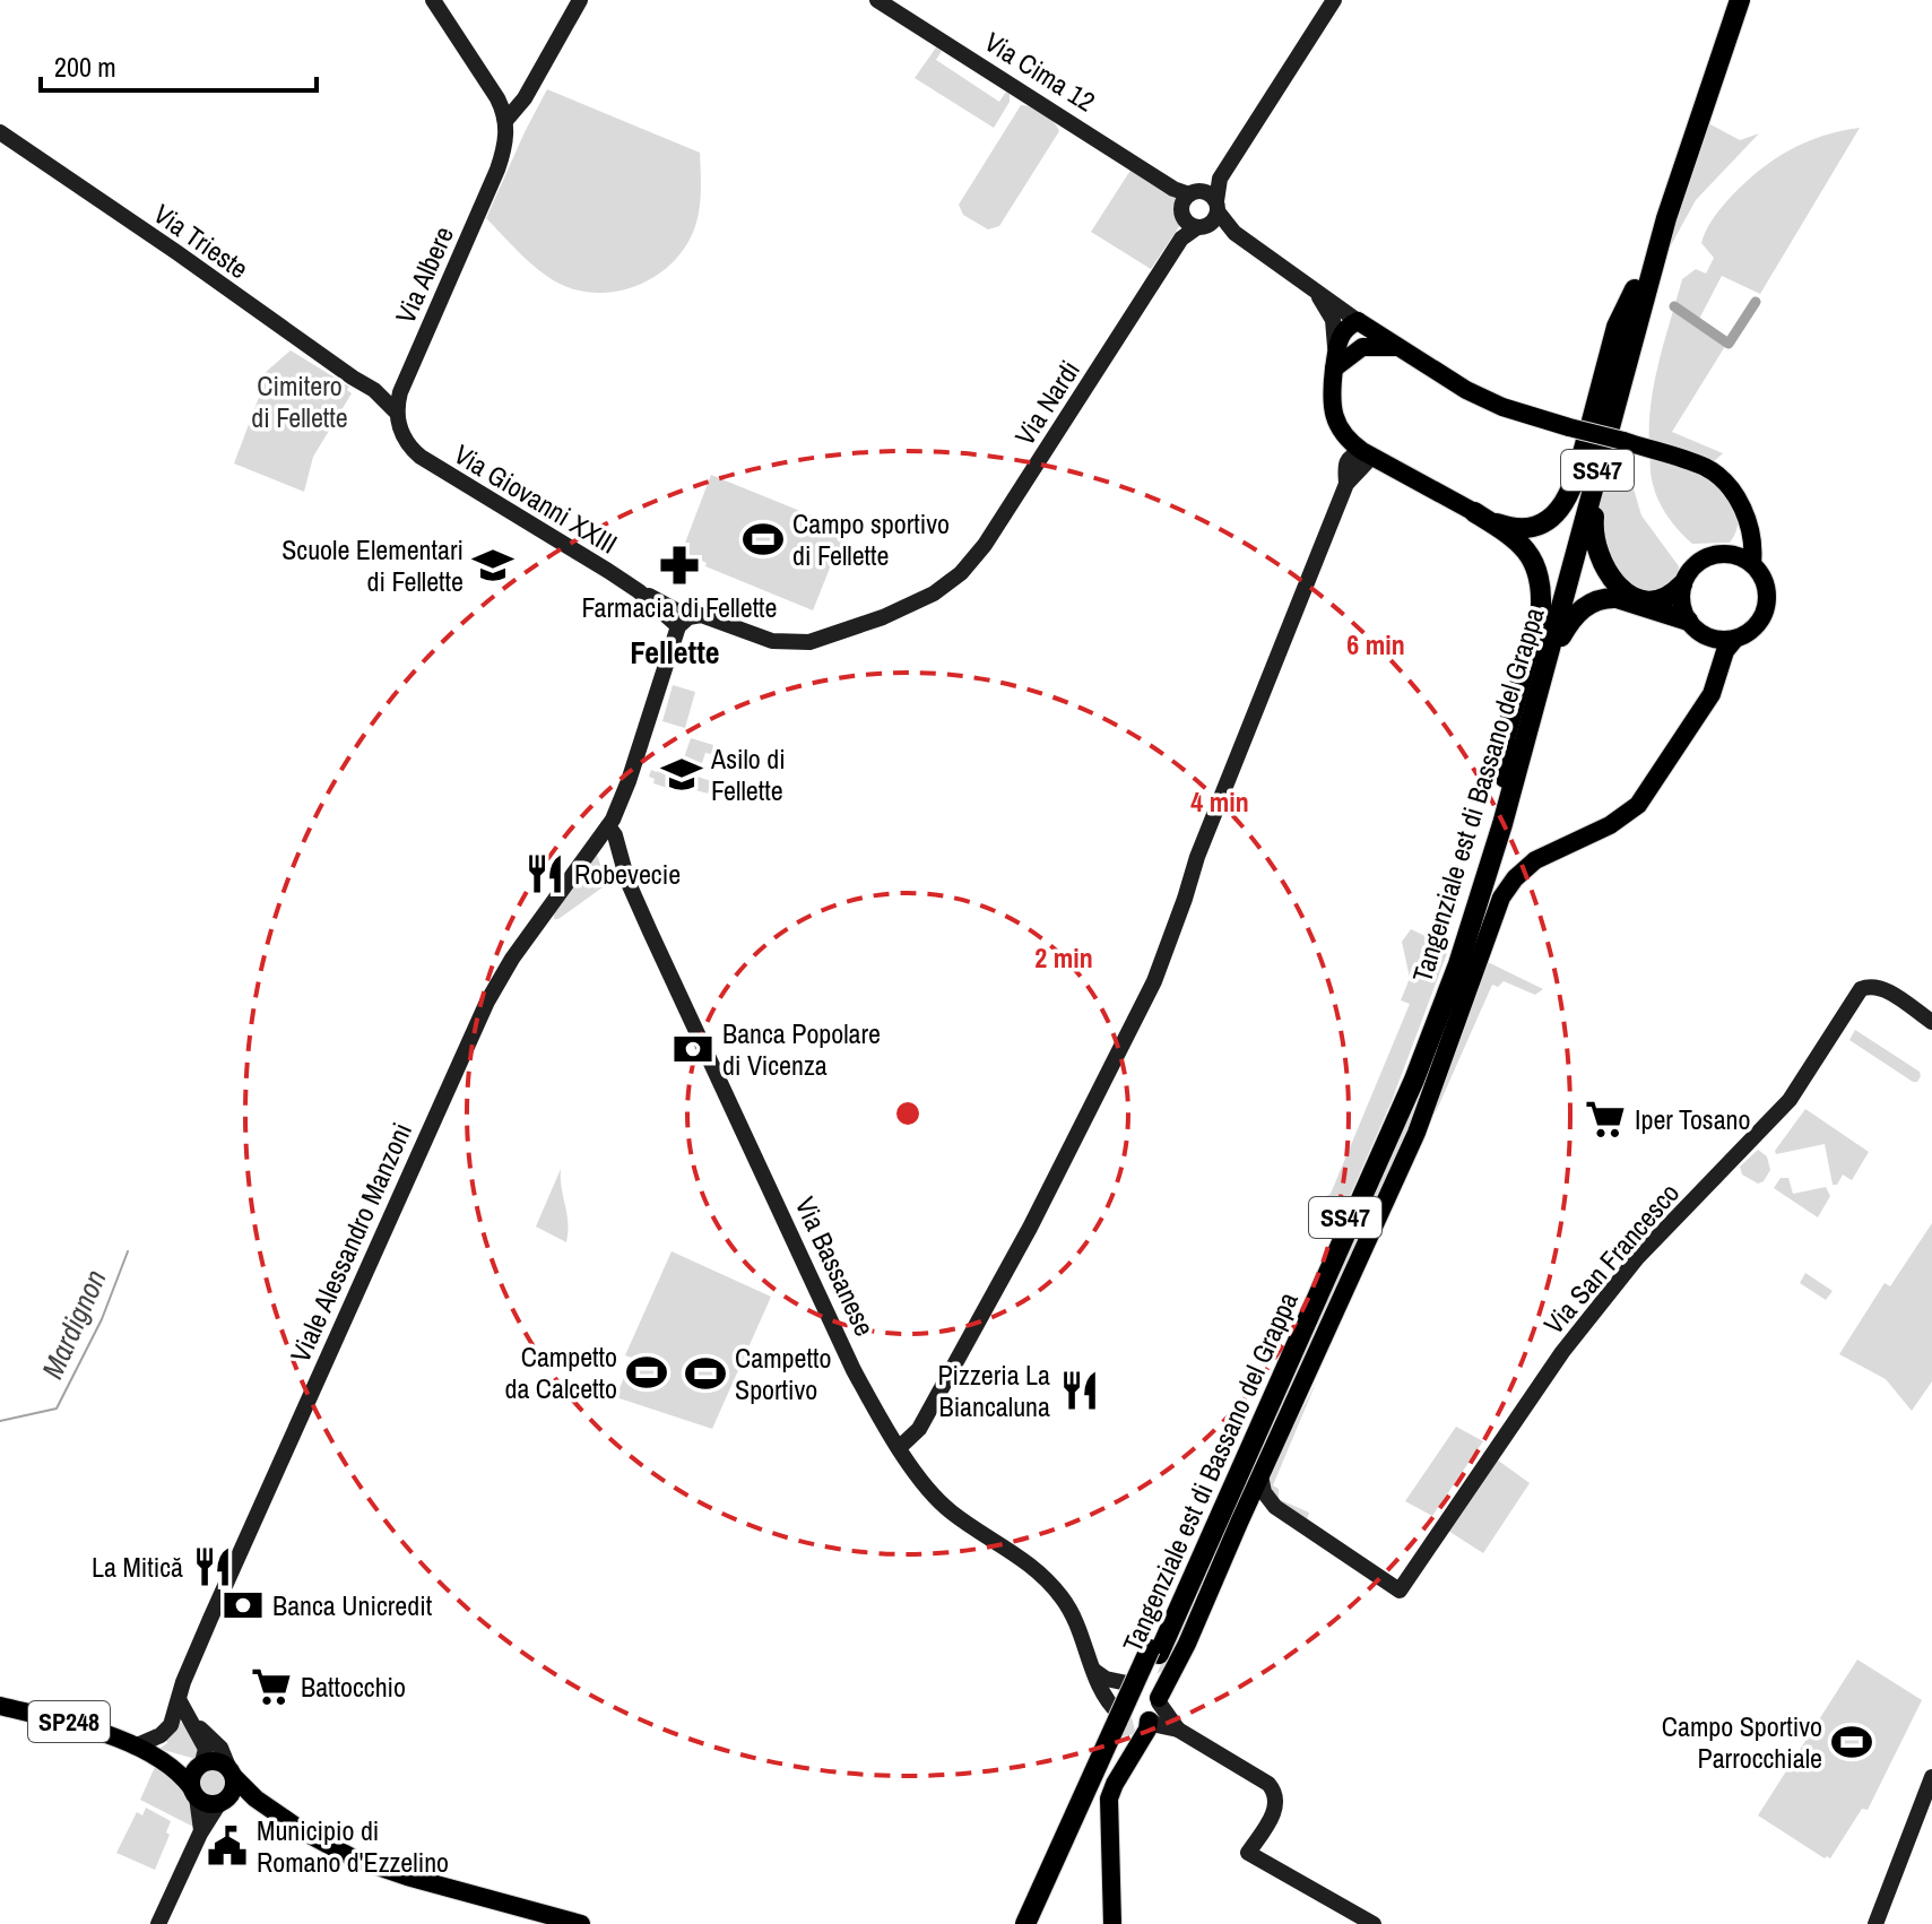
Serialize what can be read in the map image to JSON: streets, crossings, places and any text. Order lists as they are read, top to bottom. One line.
{"streets":{"highway":["SS47","Tangenziale est di Bassano del Grappa"],"main road":["Via Bassanese","SP248"],"street":["Via Cima 12","Via Trieste","Via Albere","Via Nardi","Via Giovanni XXIII","Viale Alessandro Manzoni","Via San Francesco"]},"crossings":[["Via Cima 12","Via Nardi"],["Via Trieste","Via Albere"],["Via Albere","Via Giovanni XXIII"],["Via Nardi","Via Giovanni XXIII"],["SS47","Tangenziale est di Bassano del Grappa"],["SS47","Via Bassanese"],["Tangenziale est di Bassano del Grappa","Via Bassanese"],["Viale Alessandro Manzoni","Via Bassanese"],["Viale Alessandro Manzoni","SP248"]],"districts":["Fellette"],"water":["Mardignon"],"parks":["Cimitero di Fellette"],"places":{"sports":["Campo sportivo di Fellette","Campetto da Calcetto","Campetto Sportivo","Campo Sportivo Parrocchiale"],"school or university":["Scuole Elementari di Fellette","Asilo di Fellette"],"pharmacy":["Farmacia di Fellette"],"restaurant":["Robevecie","Pizzeria La Biancaluna","La Mitică"],"bank":["Banca Popolare di Vicenza","Banca Unicredit"],"supermarket":["Iper Tosano","Battocchio"],"public building":["Municipio di Romano d'Ezzelino"]},"scale_bar":"200 m","rings":["6 min","4 min","2 min"]}
